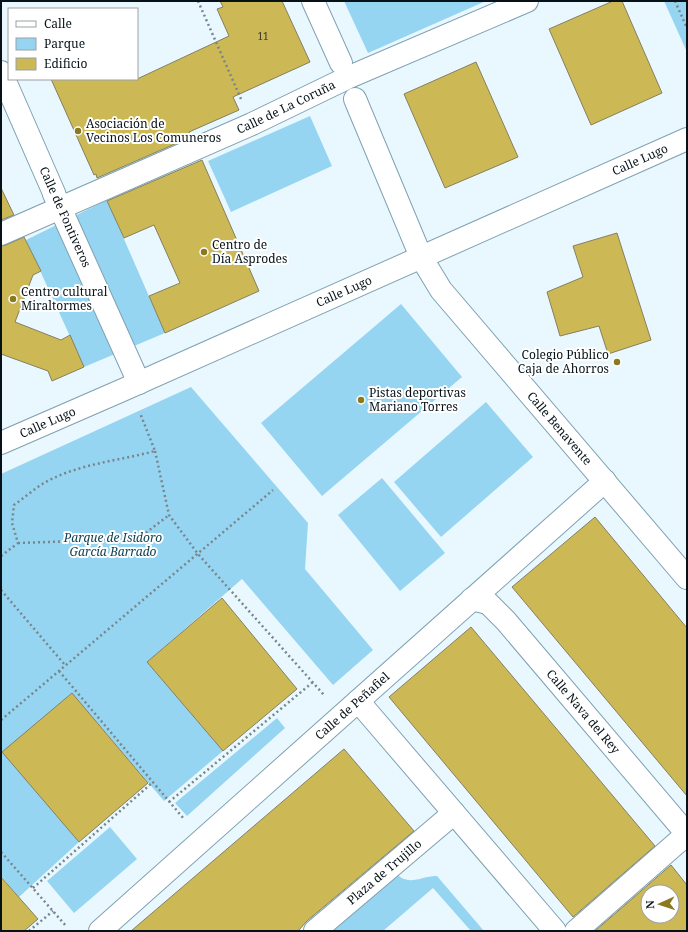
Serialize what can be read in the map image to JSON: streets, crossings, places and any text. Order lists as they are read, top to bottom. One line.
{"streets":{"street":["Calle de La Coruña","Calle Lugo","Calle de Fontiveros","Calle Benavente","Calle de Peñafiel","Calle Nava del Rey","Plaza de Trujillo"]},"crossings":[["Calle de La Coruña","Calle de Fontiveros"],["Calle Lugo","Calle de Fontiveros"],["Calle Lugo","Calle Benavente"],["Calle Benavente","Calle de Peñafiel"],["Calle de Peñafiel","Calle Nava del Rey"]],"parks":["Parque de Isidoro García Barrado"],"places":["Asociación de Vecinos Los Comuneros","Centro de Día Asprodes","Centro cultural Miraltormes","Colegio Público Caja de Ahorros","Pistas deportivas Mariano Torres"],"house_numbers":["11"],"legend":["Calle","Parque","Edificio"],"north":"left"}
